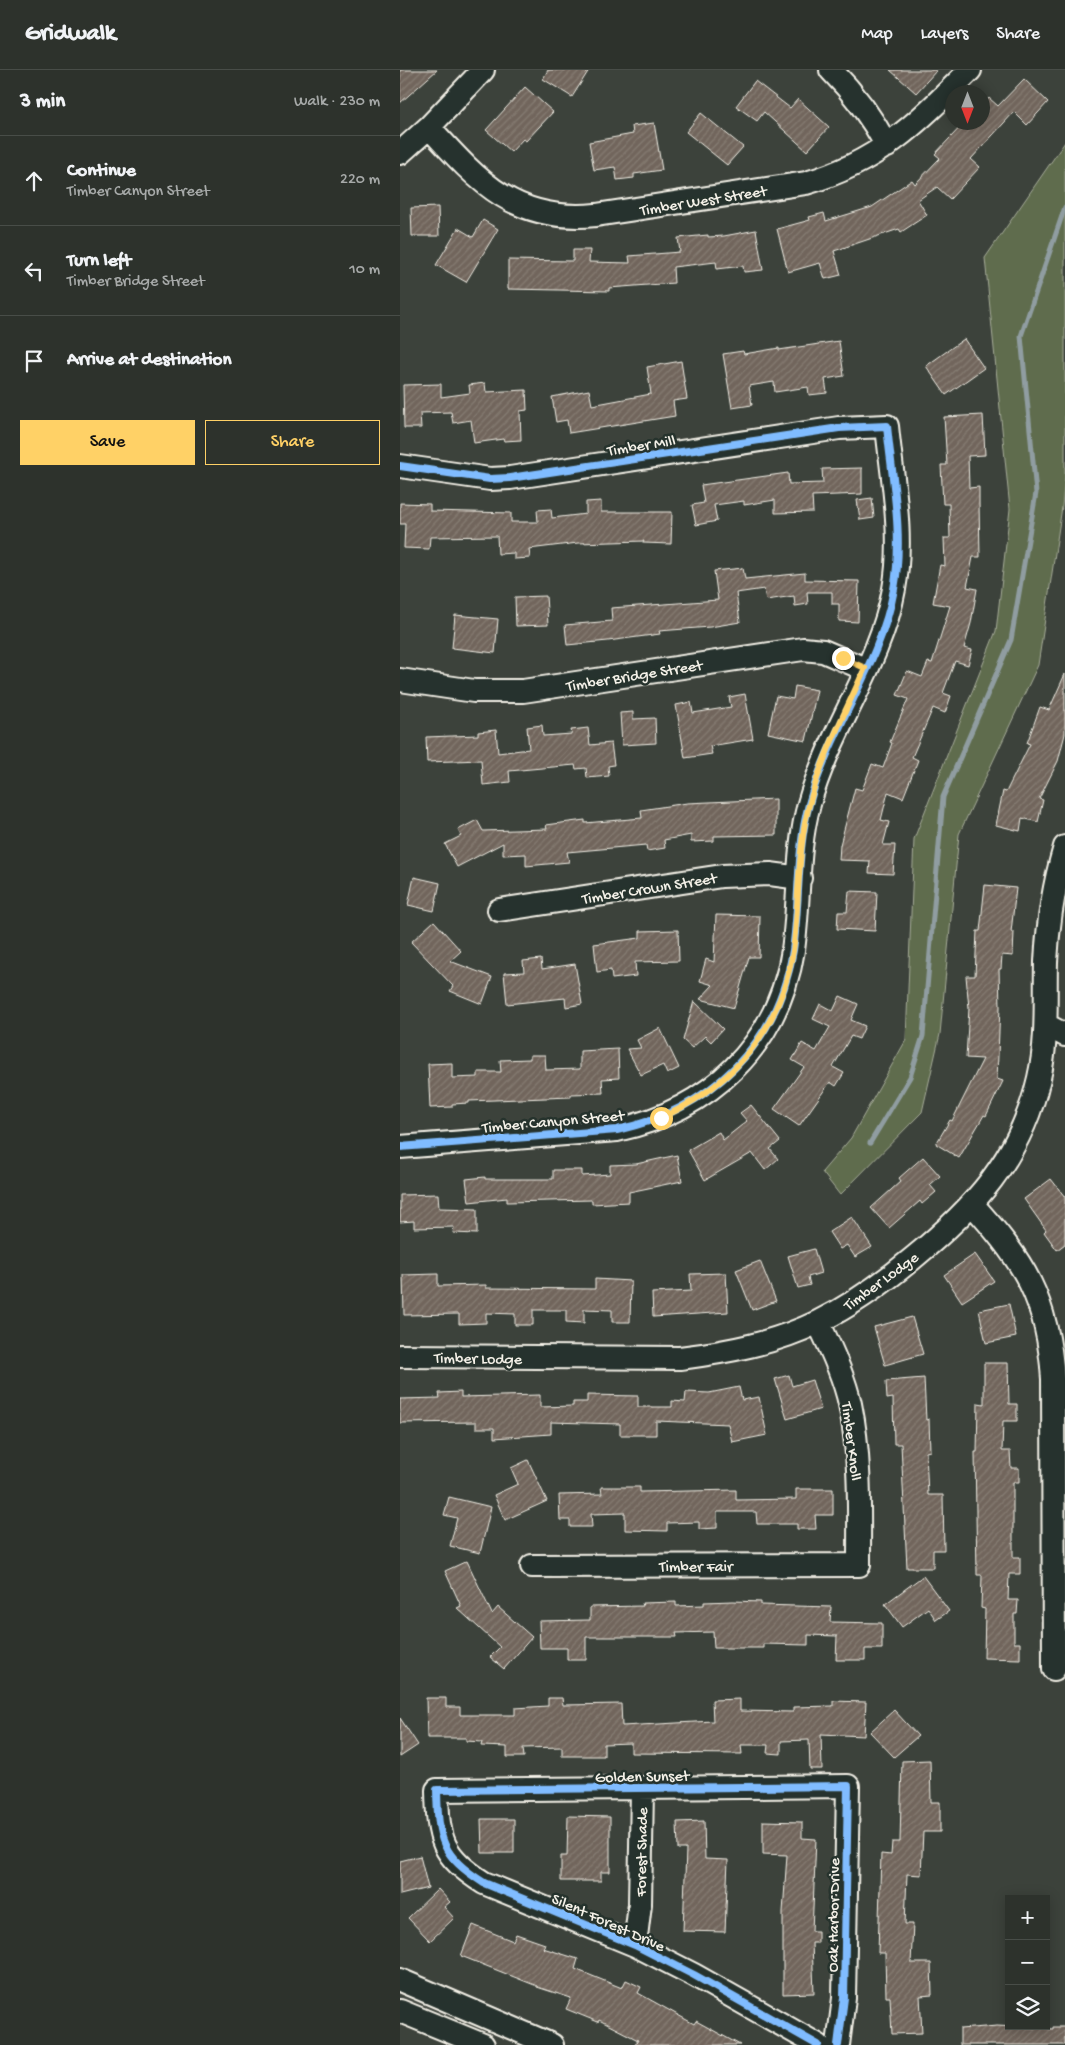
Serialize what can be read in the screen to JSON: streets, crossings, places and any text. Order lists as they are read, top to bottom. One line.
{"streets":{"street":["Timber West Street","Timber Mill","Timber Bridge Street","Timber Crown Street","Timber Canyon Street","Timber Lodge","Timber Knoll","Timber Fair","Golden Sunset","Forest Shade","Oak Harbor Drive","Silent Forest Drive"]},"crossings":[["Timber Mill","Timber Canyon Street"],["Timber Bridge Street","Timber Canyon Street"],["Timber Crown Street","Timber Canyon Street"],["Timber Lodge","Timber Knoll"],["Timber Knoll","Timber Fair"],["Golden Sunset","Forest Shade"],["Golden Sunset","Oak Harbor Drive"],["Golden Sunset","Silent Forest Drive"],["Forest Shade","Silent Forest Drive"]],"north":"bottom","page":{"header":"Gridwalk","nav":["Map","Layers","Share"],"heading":["3 min","Walk · 230 m"],"list":[["Continue","Timber Canyon Street","220 m"],["Turn left","Timber Bridge Street","10 m"],"Arrive at destination"],"buttons":["Save","Share"],"map_buttons":["+","−"]}}
